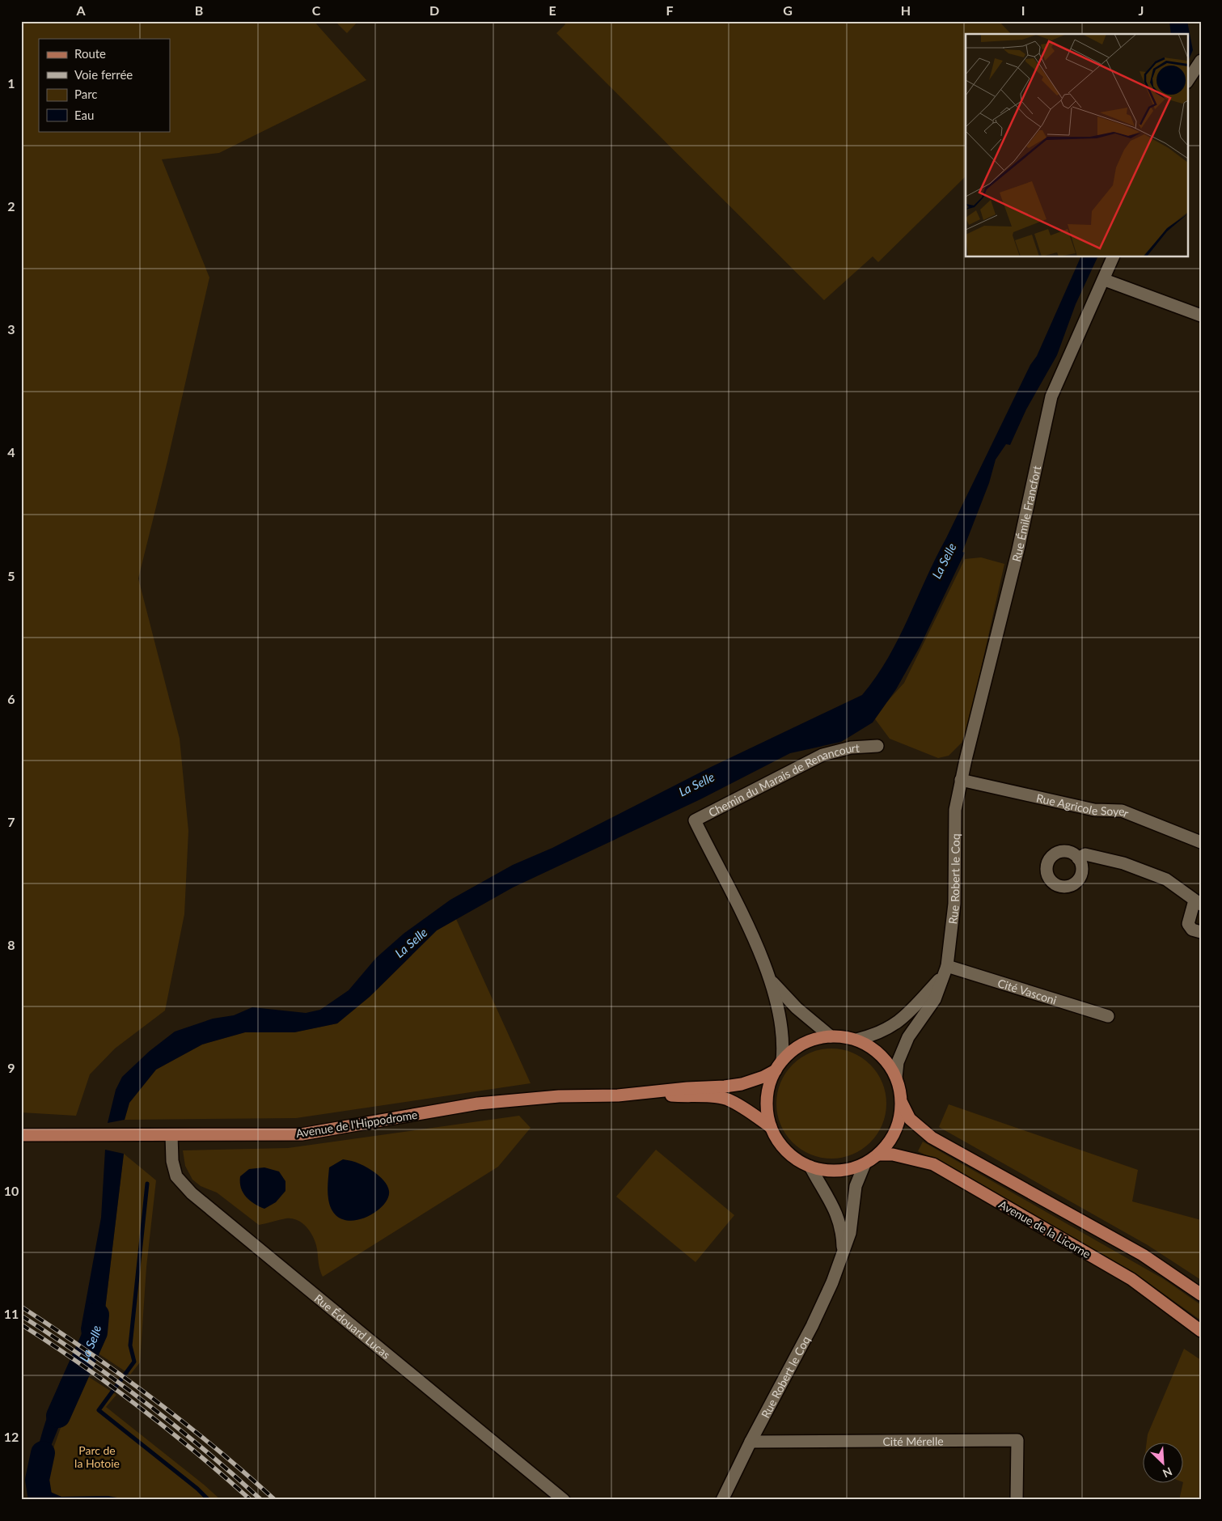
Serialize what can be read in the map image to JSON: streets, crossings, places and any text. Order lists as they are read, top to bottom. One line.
{"streets":{"main road":["Avenue de l'Hippodrome","Avenue de la Licorne"],"street":["Rue Émile Francfort","Chemin du Marais de Renancourt","Rue Agricole Soyer","Rue Robert le Coq","Cité Vasconi","Rue Édouard Lucas","Cité Mérelle"]},"crossings":[["Rue Émile Francfort","Rue Agricole Soyer"],["Rue Émile Francfort","Rue Robert le Coq"],["Rue Agricole Soyer","Rue Robert le Coq"],["Rue Robert le Coq","Cité Vasconi"],["Rue Robert le Coq","Avenue de l'Hippodrome"],["Rue Robert le Coq","Avenue de la Licorne"],["Rue Robert le Coq","Cité Mérelle"],["Avenue de l'Hippodrome","Avenue de la Licorne"],["Avenue de l'Hippodrome","Rue Édouard Lucas"]],"water":["La Selle"],"parks":["Parc de la Hotoie"],"legend":["Route","Voie ferrée","Parc","Eau"],"north":"bottom right","grid":{"columns":["A","B","C","D","E","F","G","H","I","J"],"rows":["1","2","3","4","5","6","7","8","9","10","11","12"]}}
